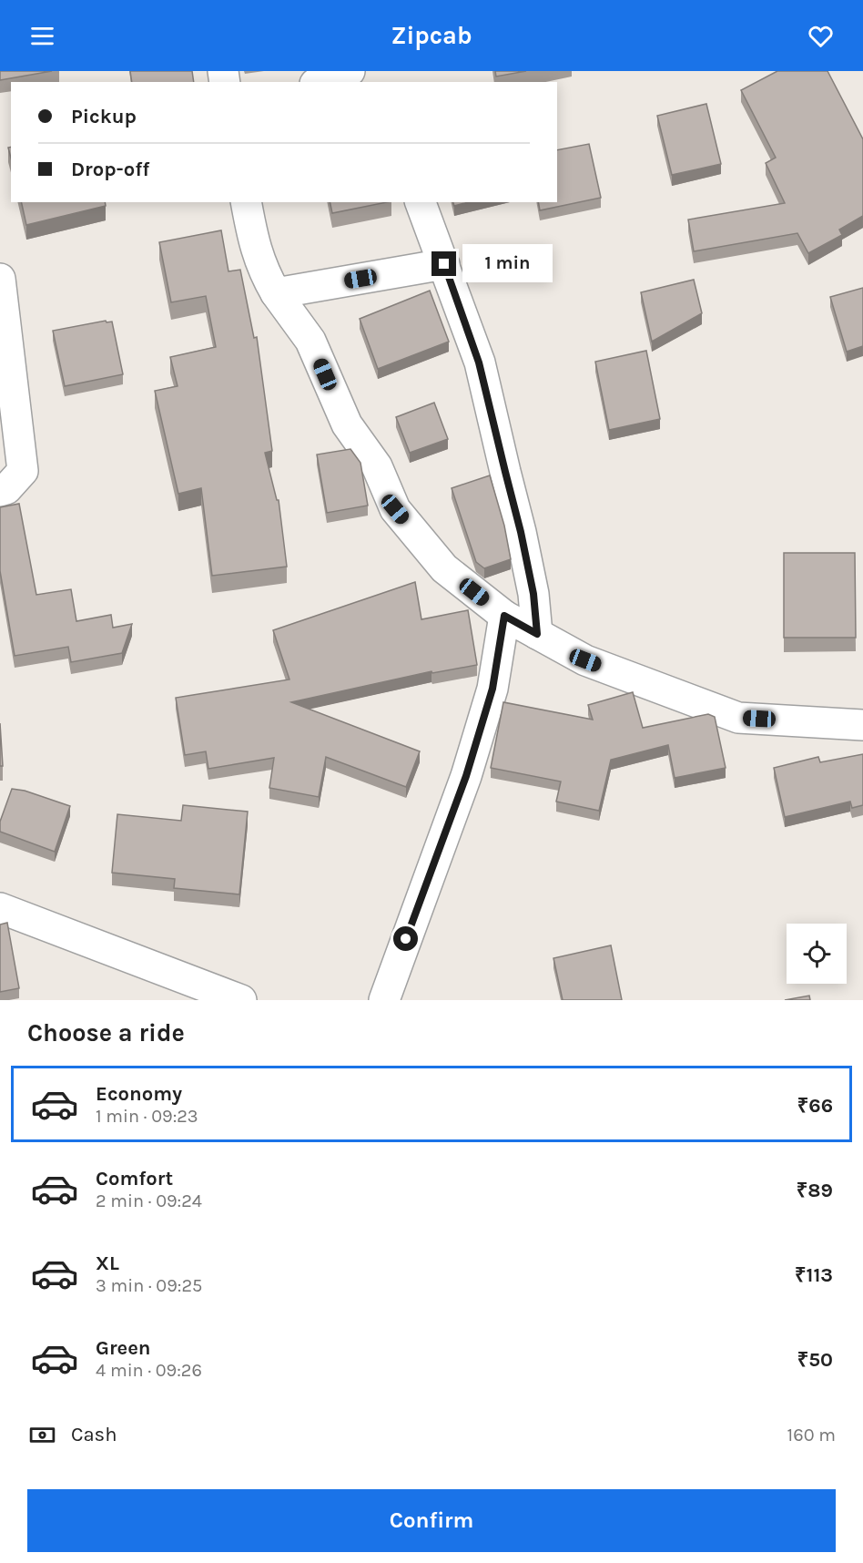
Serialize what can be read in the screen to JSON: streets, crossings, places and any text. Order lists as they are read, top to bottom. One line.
{"page":{"header":"Zipcab","banner":["Pickup","Drop-off"],"bubble":"1 min","heading":"Choose a ride","list":[{"name":"Economy","note":"1 min · 09:23","value":"₹66"},{"name":"Comfort","note":"2 min · 09:24","value":"₹89"},{"name":"XL","note":"3 min · 09:25","value":"₹113"},{"name":"Green","note":"4 min · 09:26","value":"₹50"}],"pay":["Cash","160 m"],"buttons":"Confirm"}}
